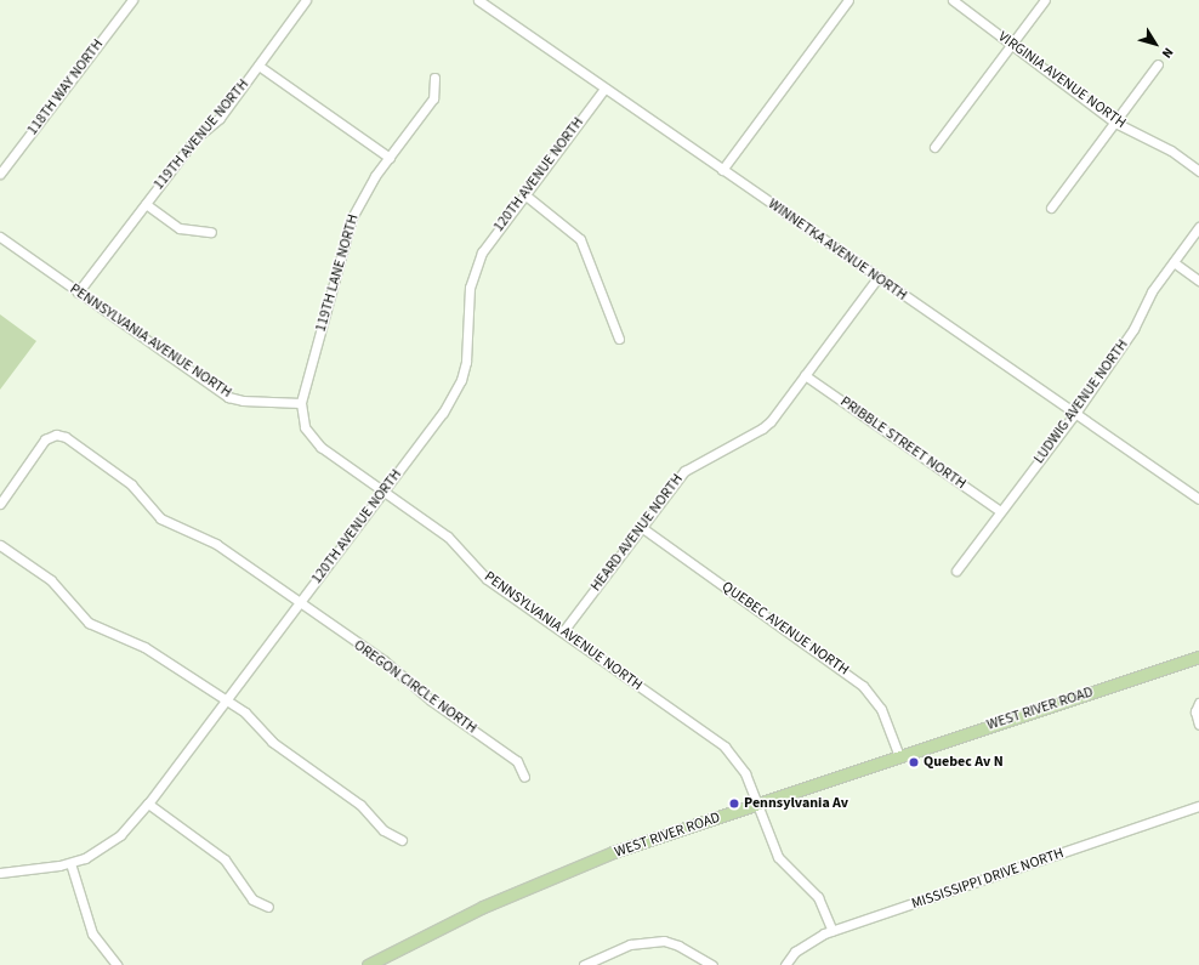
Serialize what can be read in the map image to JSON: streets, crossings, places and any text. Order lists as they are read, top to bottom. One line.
{"streets":{"main road":["WEST RIVER ROAD"],"street":["VIRGINIA AVENUE NORTH","118TH WAY NORTH","119TH AVENUE NORTH","120TH AVENUE NORTH","WINNETKA AVENUE NORTH","119TH LANE NORTH","PENNSYLVANIA AVENUE NORTH","LUDWIG AVENUE NORTH","PRIBBLE STREET NORTH","HEARD AVENUE NORTH","QUEBEC AVENUE NORTH","OREGON CIRCLE NORTH","MISSISSIPPI DRIVE NORTH"]},"crossings":[["119TH AVENUE NORTH","PENNSYLVANIA AVENUE NORTH"],["120TH AVENUE NORTH","WINNETKA AVENUE NORTH"],["120TH AVENUE NORTH","PENNSYLVANIA AVENUE NORTH"],["120TH AVENUE NORTH","OREGON CIRCLE NORTH"],["WINNETKA AVENUE NORTH","LUDWIG AVENUE NORTH"],["WINNETKA AVENUE NORTH","HEARD AVENUE NORTH"],["119TH LANE NORTH","PENNSYLVANIA AVENUE NORTH"],["PENNSYLVANIA AVENUE NORTH","HEARD AVENUE NORTH"],["PENNSYLVANIA AVENUE NORTH","WEST RIVER ROAD"],["PENNSYLVANIA AVENUE NORTH","MISSISSIPPI DRIVE NORTH"],["LUDWIG AVENUE NORTH","PRIBBLE STREET NORTH"],["PRIBBLE STREET NORTH","HEARD AVENUE NORTH"],["HEARD AVENUE NORTH","QUEBEC AVENUE NORTH"],["QUEBEC AVENUE NORTH","WEST RIVER ROAD"]],"places":["Quebec Av N","Pennsylvania Av"],"north":"bottom right"}
